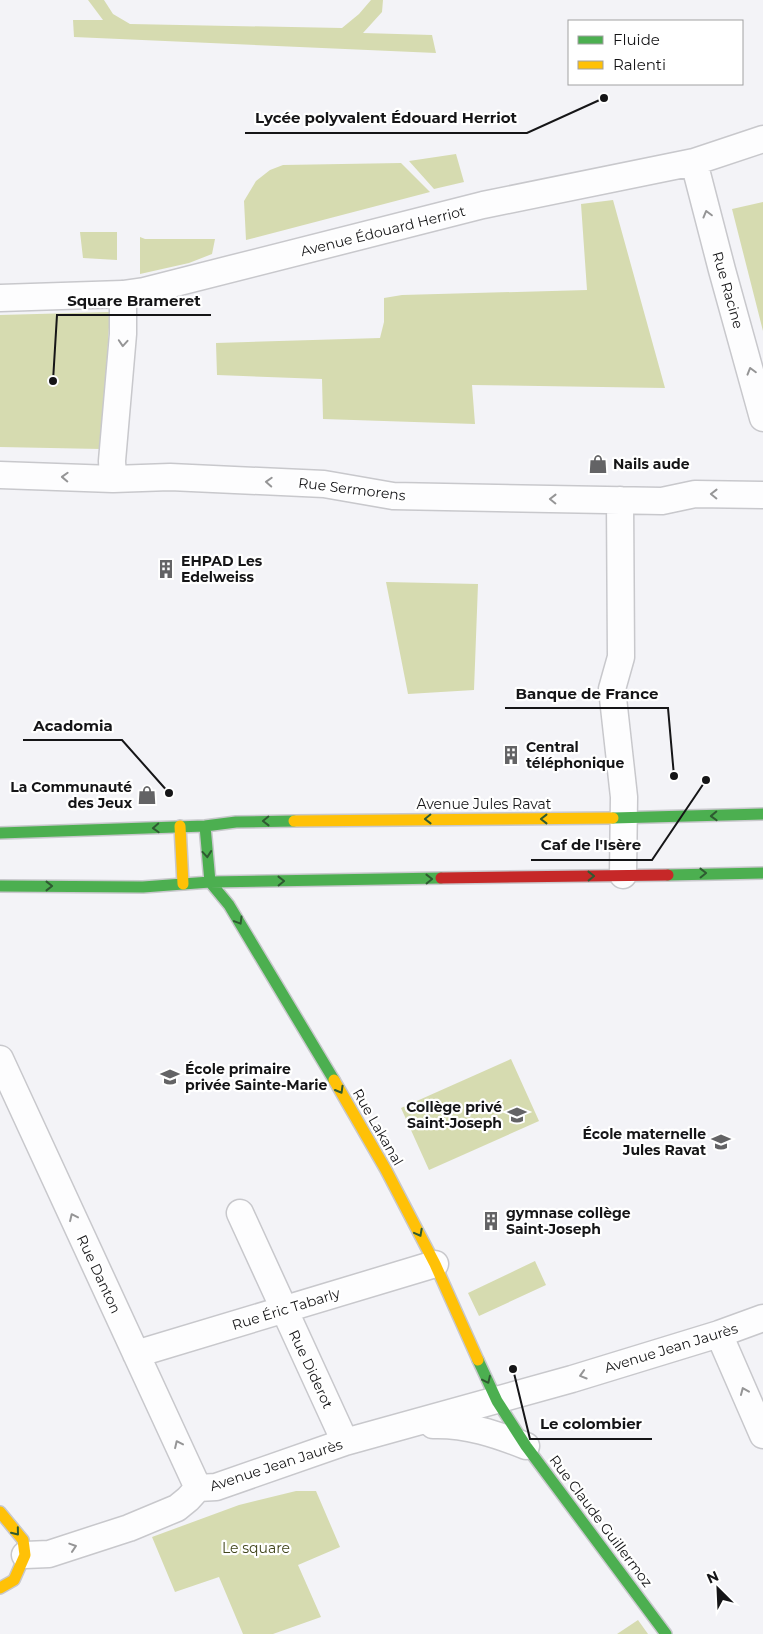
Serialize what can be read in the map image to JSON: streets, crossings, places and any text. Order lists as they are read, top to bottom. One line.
{"streets":{"main road":["Avenue Jules Ravat","Rue Lakanal","Rue Claude Guillermoz"],"street":["Avenue Édouard Herriot","Rue Racine","Rue Sermorens","Rue Danton","Rue Éric Tabarly","Avenue Jean Jaurès","Rue Diderot"]},"crossings":[["Avenue Édouard Herriot","Rue Racine"],["Rue Lakanal","Rue Éric Tabarly"],["Rue Lakanal","Avenue Jean Jaurès"],["Rue Lakanal","Rue Claude Guillermoz"],["Rue Danton","Rue Éric Tabarly"],["Rue Danton","Avenue Jean Jaurès"],["Rue Éric Tabarly","Rue Diderot"],["Avenue Jean Jaurès","Rue Diderot"],["Avenue Jean Jaurès","Rue Claude Guillermoz"]],"one_way":["Rue Racine","Rue Sermorens","Rue Lakanal","Rue Danton"],"parks":["Le square"],"places":{"other":["Lycée polyvalent Édouard Herriot","Square Brameret","Banque de France","Caf de l'Isère","Acadomia","Le colombier"],"shop":["Nails aude","La Communauté des Jeux"],"building":["EHPAD Les Edelweiss","Central téléphonique","gymnase collège Saint-Joseph"],"school or university":["École primaire privée Sainte-Marie","Collège privé Saint-Joseph","École maternelle Jules Ravat"]},"legend":["Fluide","Ralenti"],"north":"top left"}
